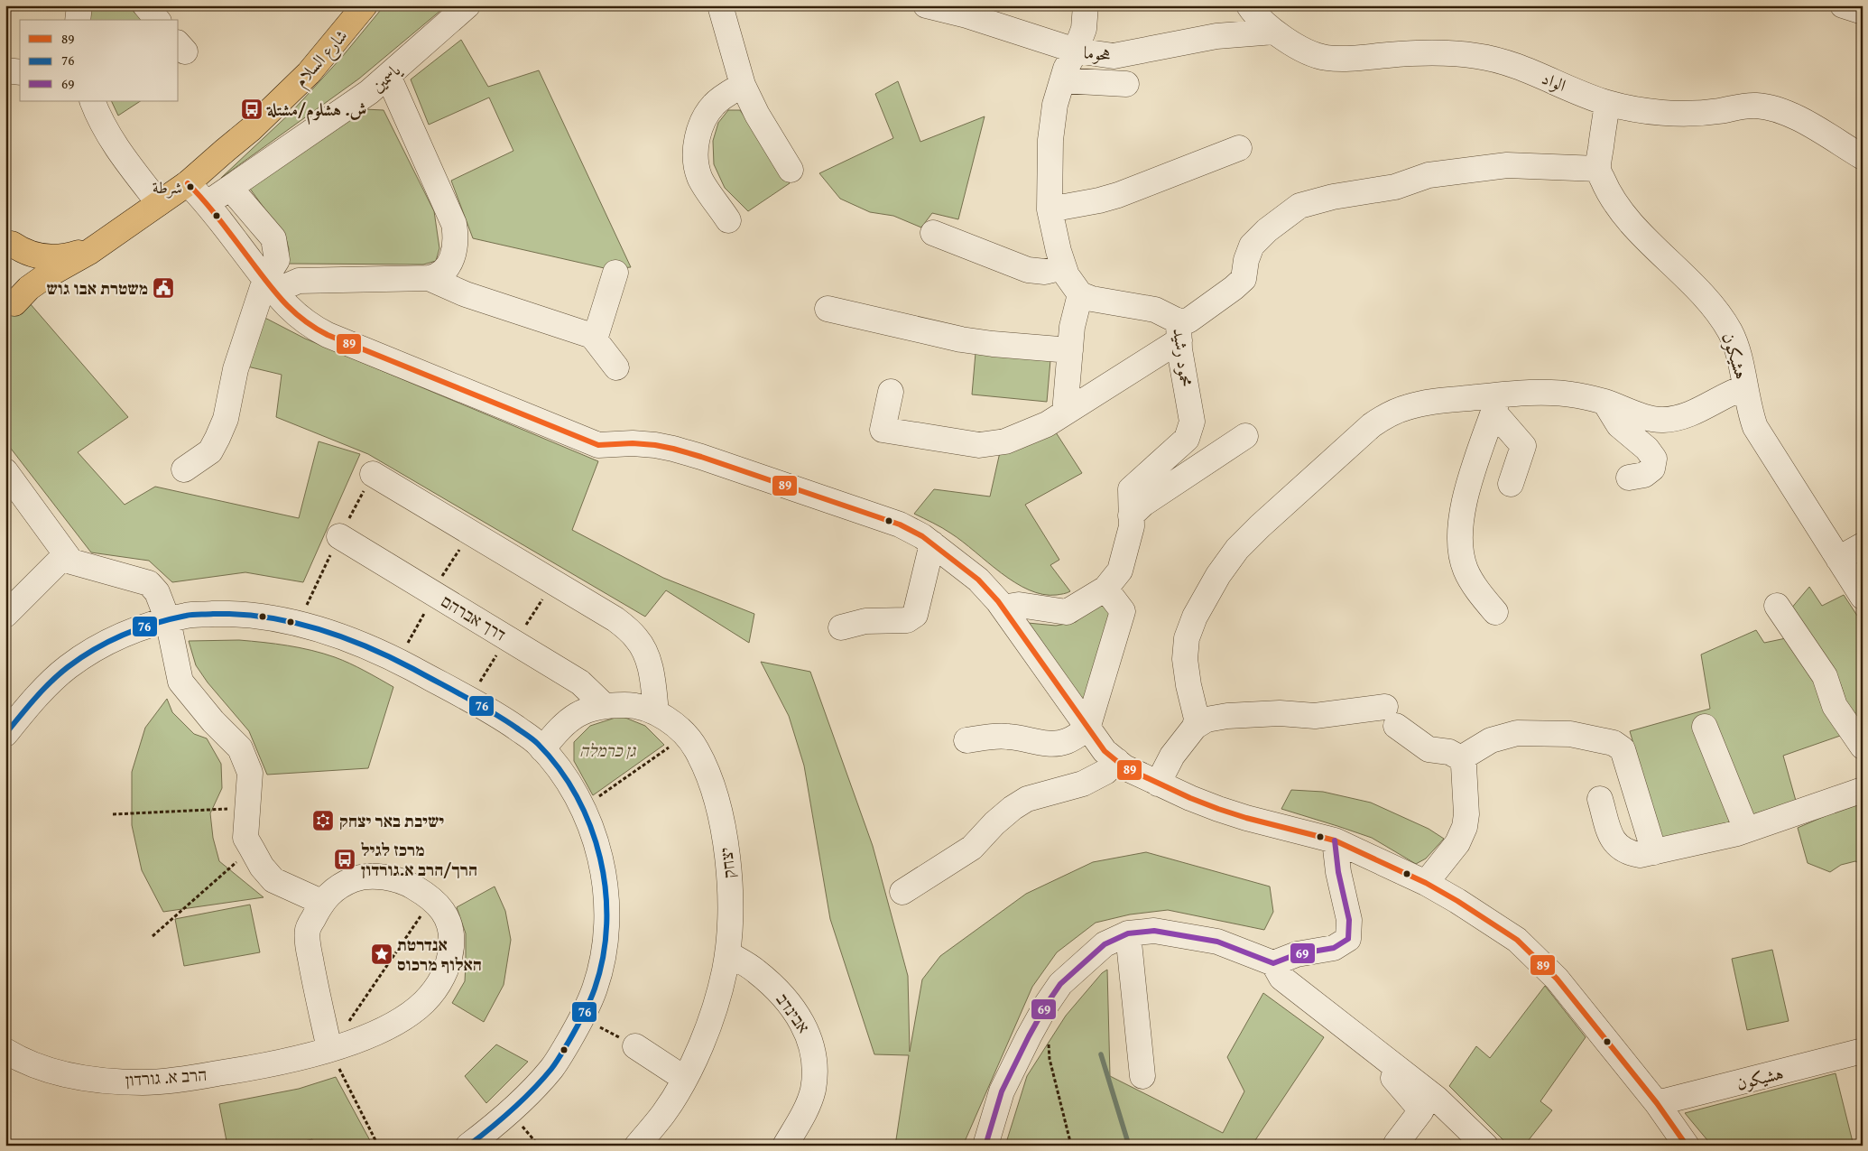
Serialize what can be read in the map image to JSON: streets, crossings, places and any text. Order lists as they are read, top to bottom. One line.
{"streets":{"main road":["شارع السلام"],"street":["هحوما","ياسمين","الواد","هشيكون","محمود رشيد","דרך אברהם","יצחק","אבינדב","הרב א. גורדון"]},"crossings":[["هحوما","الواد"],["דרך אברהם","יצחק"],["יצחק","אבינדב"]],"parks":["גן כרמלה"],"places":{"bus stop":["ش. هشلوم/مشتلة","מרכז לגיל הרך/הרב א.גורדון"],"other":["شرطة"],"public building":["משטרת אבו גוש"],"synagogue":["ישיבת באר יצחק"],"place":["אנדרטת האלוף מרכוס"]},"lines":["transit line 89","transit line 76","transit line 69"],"legend":["89","76","69"]}
